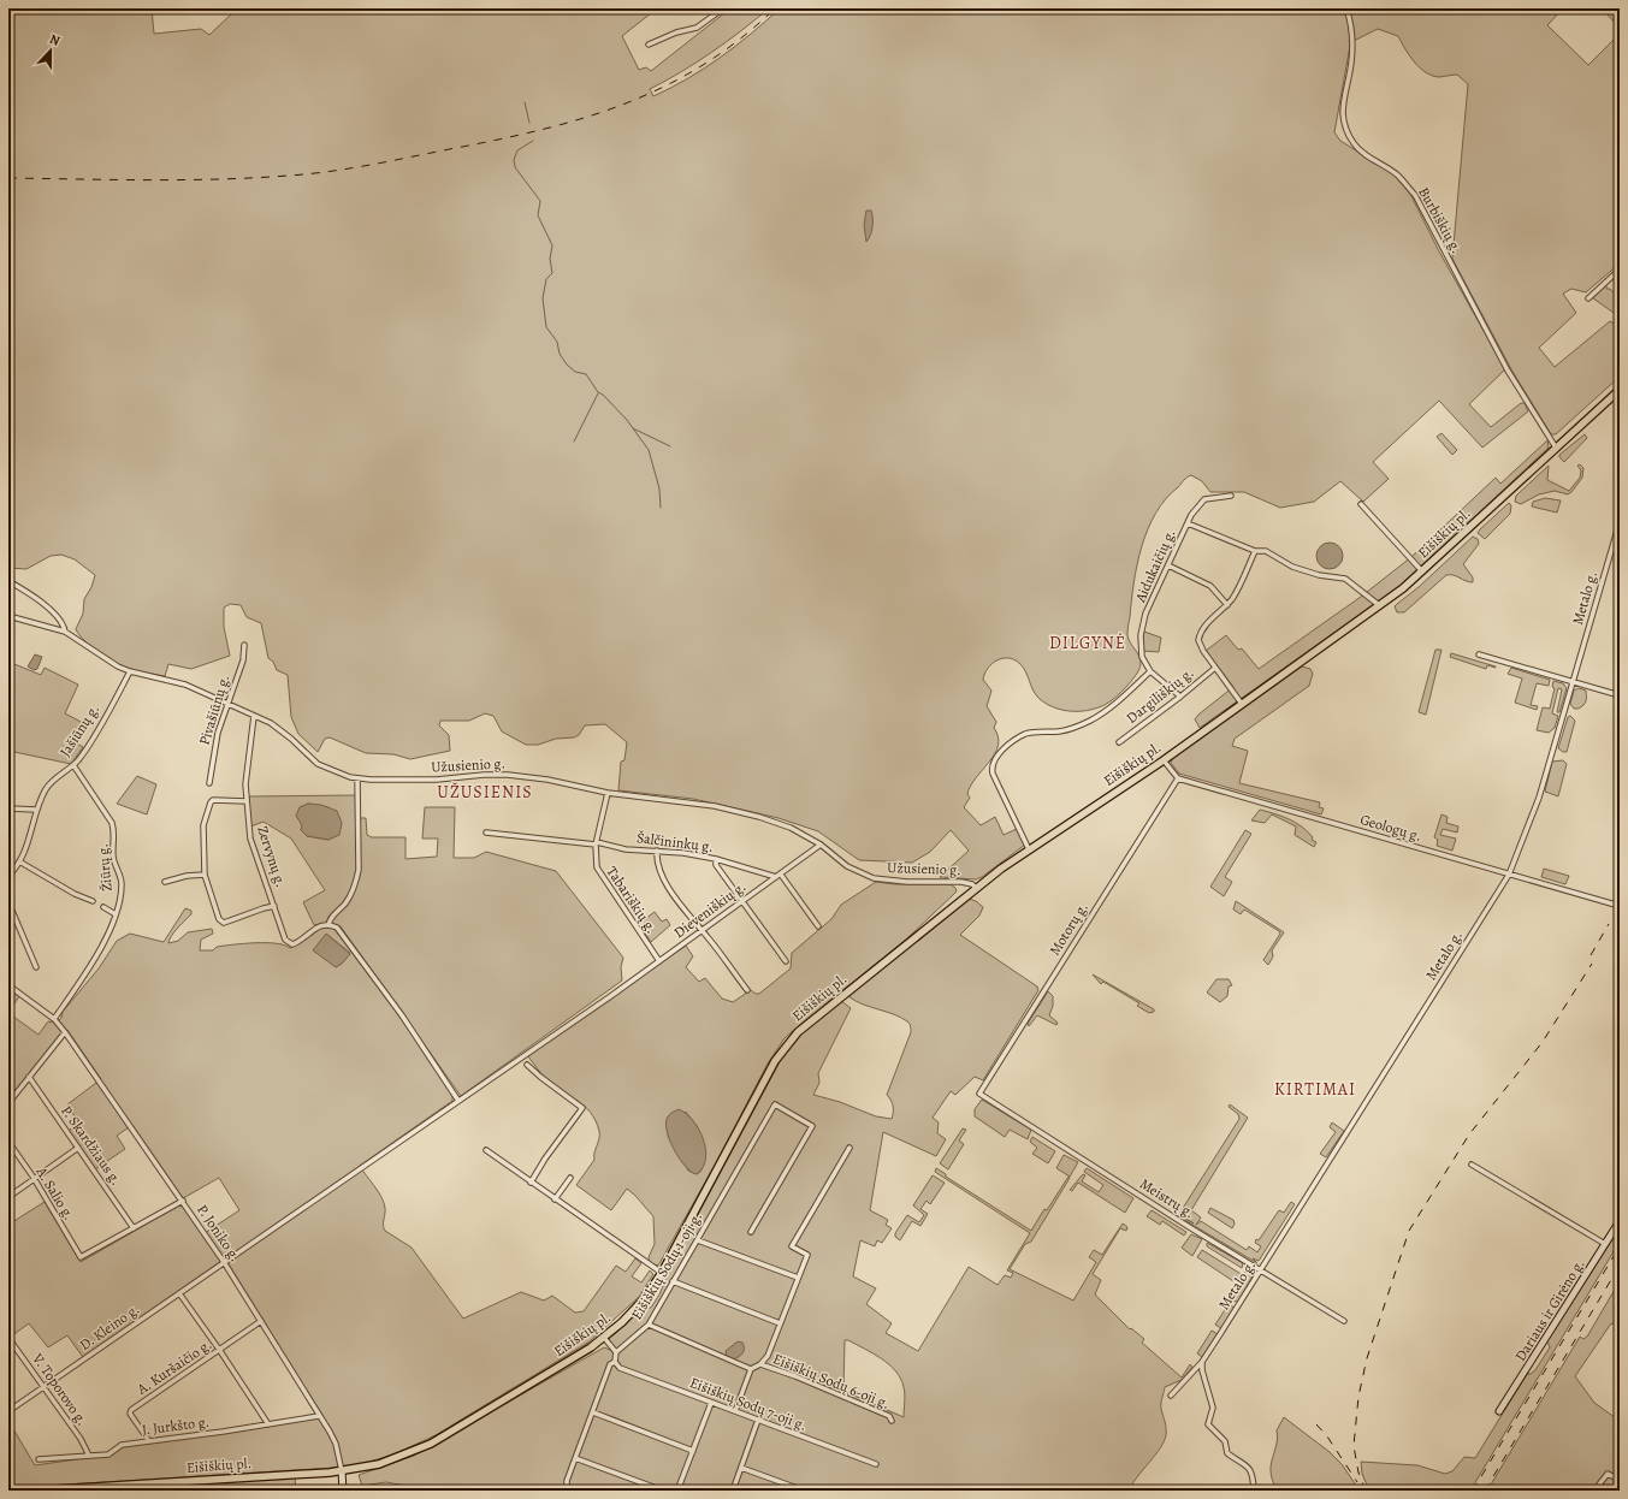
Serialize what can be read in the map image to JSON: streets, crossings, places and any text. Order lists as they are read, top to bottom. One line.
{"streets":{"main road":["Eišiškių pl."],"street":["Burbiškių g.","Aidukaičių g.","Metalo g.","Dargiliškių g.","Pivašiūnų g.","Jašiūnų g.","Užusienio g.","Geologų g.","Šalčininkų g.","Zervynų g.","Žiūrų g.","Tabariškių g.","Dieveniškių g.","Motorų g.","P. Skardžiaus g.","A. Salio g.","Meistrų g.","P. Joniko g.","Eišiškių Sodų 1-oji g.","Dariaus ir Girėno g.","D. Kleino g.","A. Kuršaičio g.","Eišiškių Sodų 6-oji g.","V. Toporovo g.","Eišiškių Sodų 7-oji g.","J. Jurkšto g."]},"crossings":[["Burbiškių g.","Eišiškių pl."],["Eišiškių pl.","Užusienio g."],["Eišiškių pl.","P. Joniko g."],["Aidukaičių g.","Dargiliškių g."],["Metalo g.","Geologų g."],["Metalo g.","Meistrų g."],["Pivašiūnų g.","Užusienio g."],["Jašiūnų g.","Užusienio g."],["Jašiūnų g.","Žiūrų g."],["Užusienio g.","Zervynų g."],["Užusienio g.","Tabariškių g."],["Užusienio g.","Dieveniškių g."],["Geologų g.","Motorų g."],["Šalčininkų g.","Tabariškių g."],["Šalčininkų g.","Dieveniškių g."],["Žiūrų g.","P. Joniko g."],["Tabariškių g.","Dieveniškių g."],["Dieveniškių g.","D. Kleino g."],["Motorų g.","Meistrų g."],["P. Skardžiaus g.","A. Salio g."],["P. Joniko g.","D. Kleino g."],["P. Joniko g.","A. Kuršaičio g."],["P. Joniko g.","J. Jurkšto g."],["Eišiškių Sodų 1-oji g.","Eišiškių Sodų 6-oji g."],["D. Kleino g.","V. Toporovo g."],["A. Kuršaičio g.","J. Jurkšto g."],["V. Toporovo g.","J. Jurkšto g."]],"districts":["DILGYNĖ","UŽUSIENIS","KIRTIMAI"],"north":"top"}
